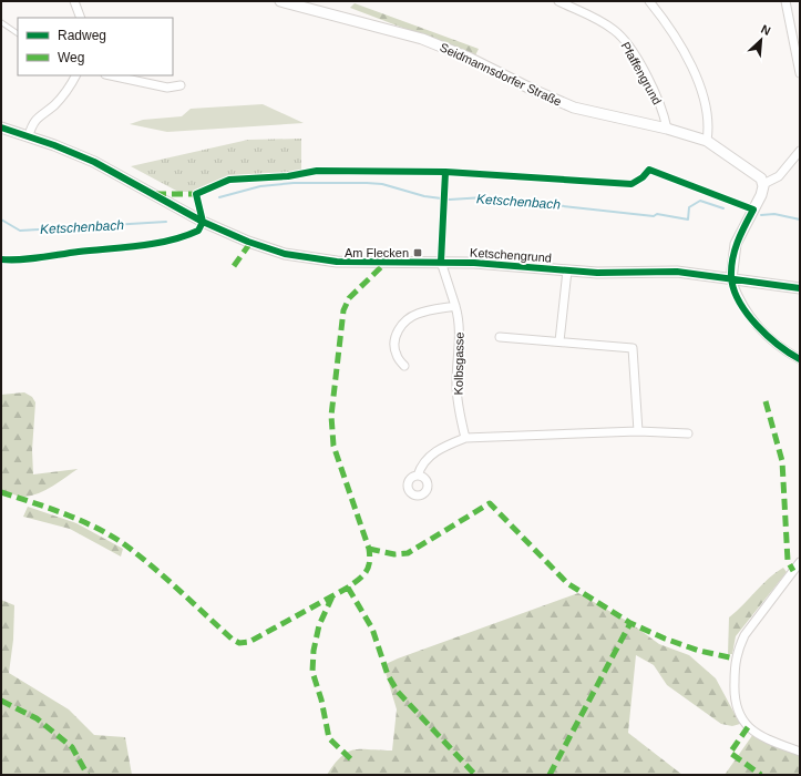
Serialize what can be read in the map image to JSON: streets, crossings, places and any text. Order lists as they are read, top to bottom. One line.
{"streets":{"street":["Pfaffengrund","Seidmannsdorfer Straße","Ketschengrund","Kolbsgasse"]},"crossings":[["Pfaffengrund","Seidmannsdorfer Straße"],["Ketschengrund","Kolbsgasse"]],"water":["Ketschenbach"],"places":{"transit":["Am Flecken"]},"legend":["Radweg","Weg"],"north":"top right"}
